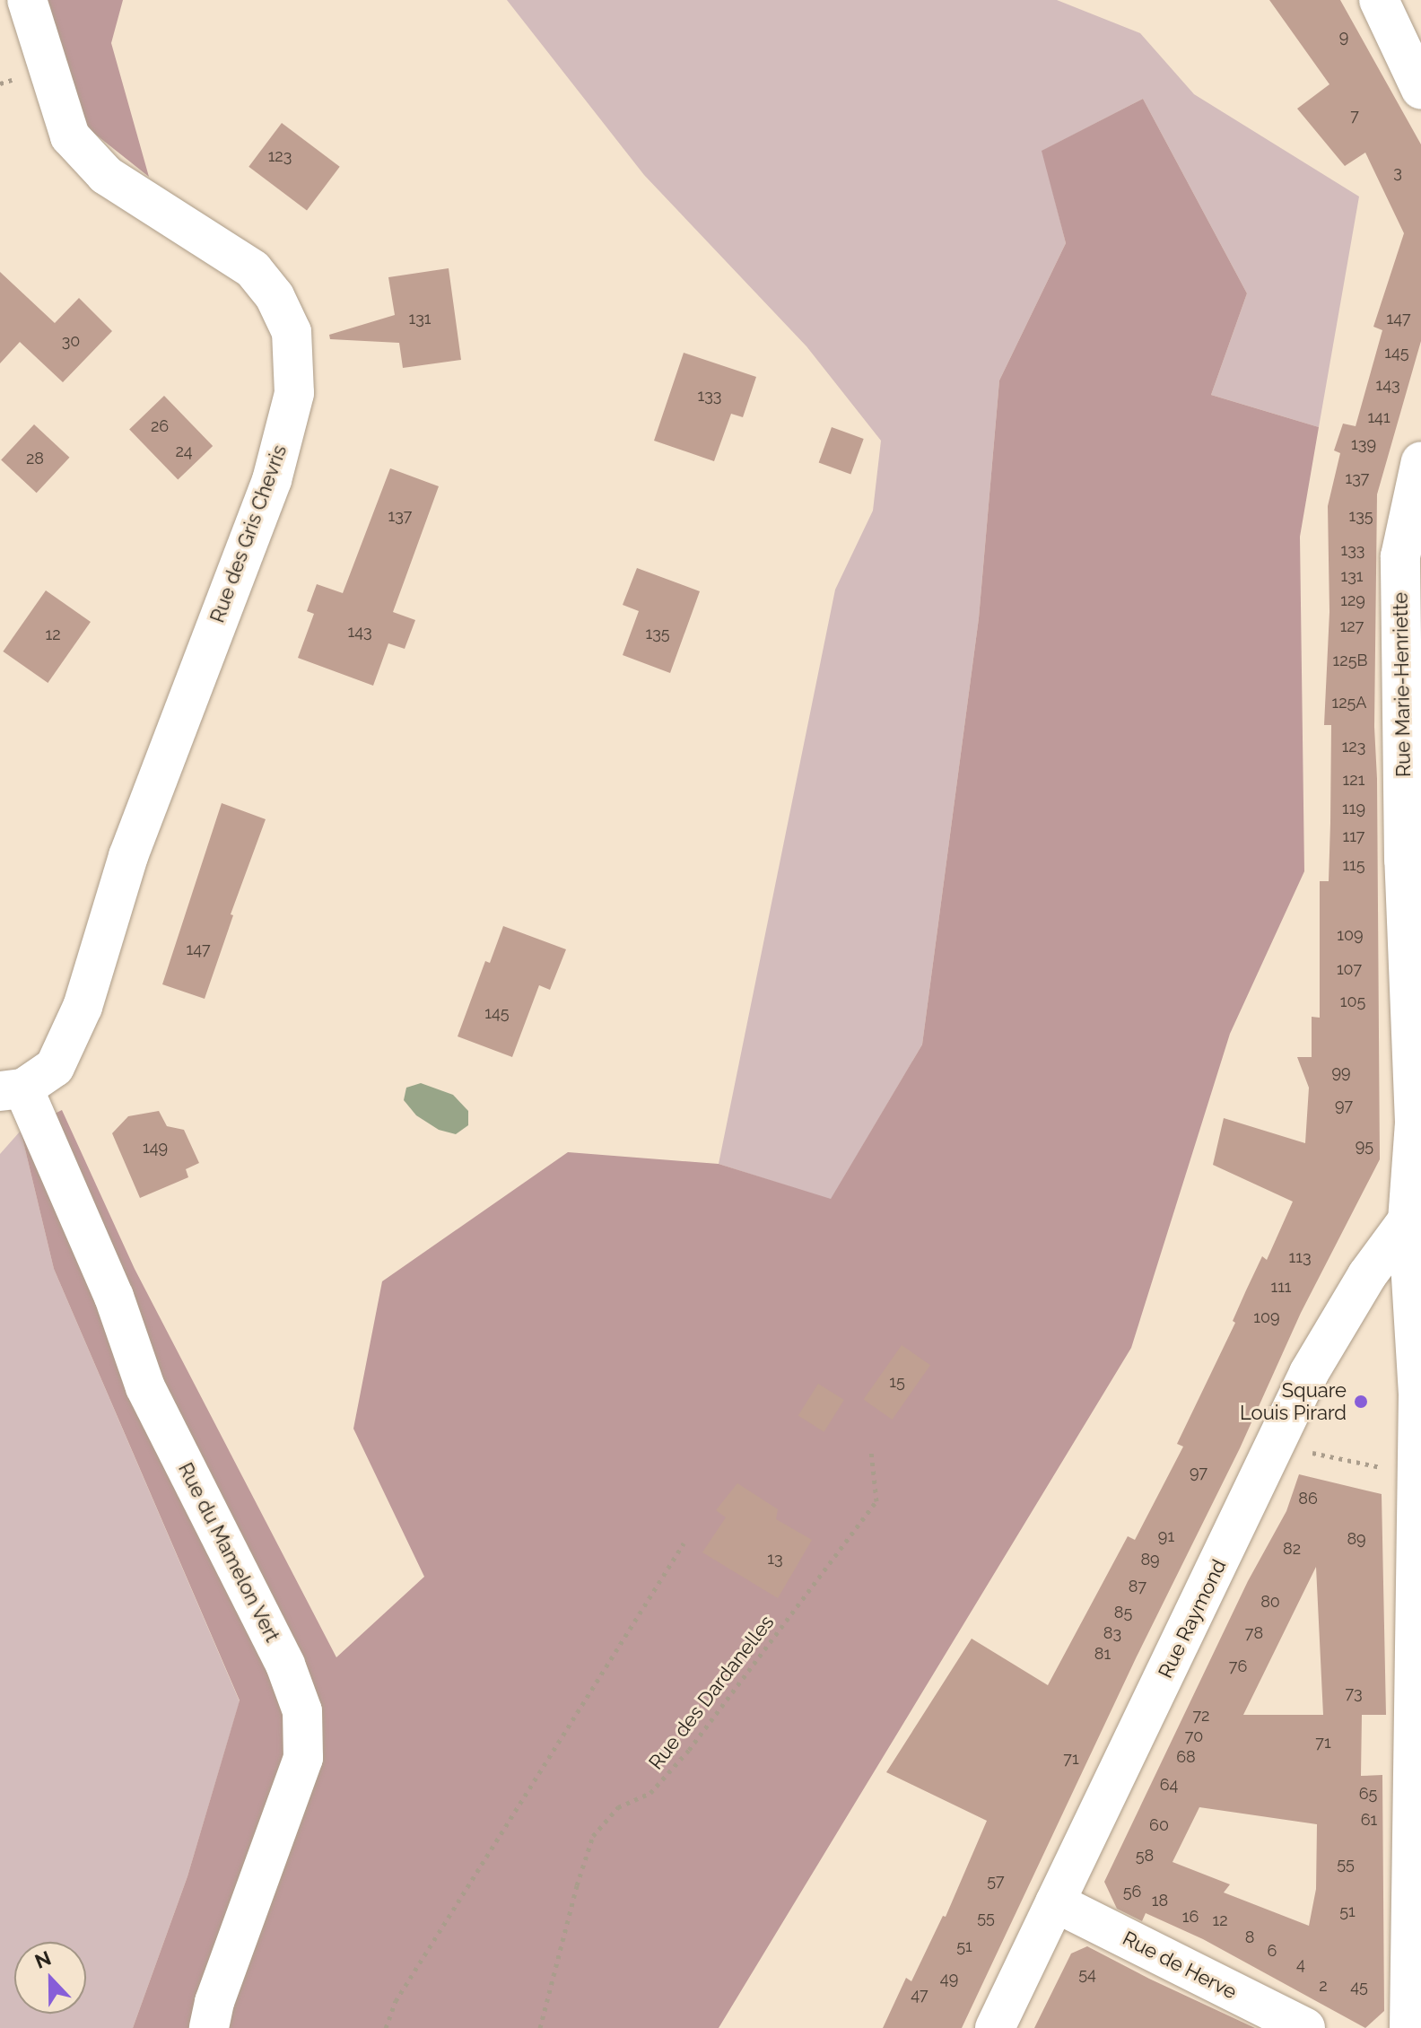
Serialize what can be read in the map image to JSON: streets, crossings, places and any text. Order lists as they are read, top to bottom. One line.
{"streets":{"street":["Rue des Gris Chevris","Rue Marie-Henriette","Rue du Mamelon Vert","Rue Raymond","Rue de Herve"],"path":["Rue des Dardanelles"]},"crossings":[["Rue des Gris Chevris","Rue du Mamelon Vert"],["Rue Marie-Henriette","Rue Raymond"],["Rue Raymond","Rue de Herve"]],"places":["Square Louis Pirard"],"house_numbers":["9","7","123","3","131","147","30","145","143","133","141","26","139","24","28","137","137","135","133","131","129","127","143","135","12","125B","125A","123","121","119","117","115","109","147","107","105","145","99","97","95","149","113","111","109","15","97","86","91","89","82","13","89","87","80","85","83","78","81","76","73","72","70","71","68","71","64","65","61","60","58","55","57","56","18","51","16","55","12","8","51","6","4","54","49","2","45","47"],"north":"top"}
